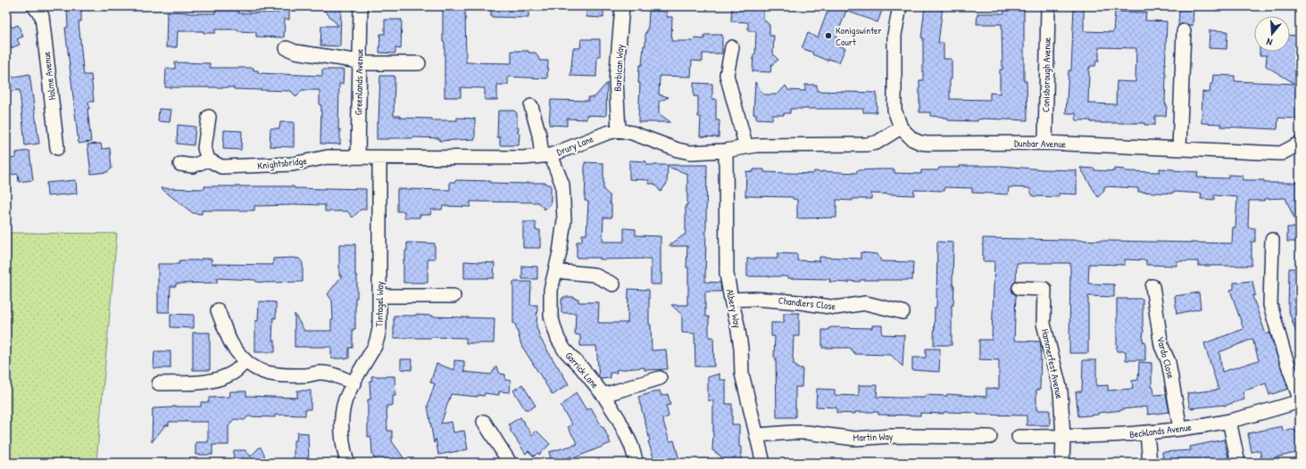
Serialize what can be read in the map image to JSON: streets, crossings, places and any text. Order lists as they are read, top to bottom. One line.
{"streets":{"street":["Barbican Way","Conisborough Avenue","Holme Avenue","Greenlands Avenue","Dunbar Avenue","Drury Lane","Knightsbridge","Chandlers Close","Tintagel Way","Albery Way","Vardo Close","Hammerfest Avenue","Garrick Lane","Becklands Avenue","Martin Way"]},"crossings":[["Barbican Way","Drury Lane"],["Conisborough Avenue","Dunbar Avenue"],["Greenlands Avenue","Drury Lane"],["Greenlands Avenue","Knightsbridge"],["Dunbar Avenue","Drury Lane"],["Drury Lane","Knightsbridge"],["Drury Lane","Tintagel Way"],["Drury Lane","Albery Way"],["Drury Lane","Garrick Lane"],["Chandlers Close","Albery Way"],["Albery Way","Martin Way"],["Vardo Close","Becklands Avenue"],["Hammerfest Avenue","Becklands Avenue"]],"places":["Konigswinter Court"],"north":"bottom"}
